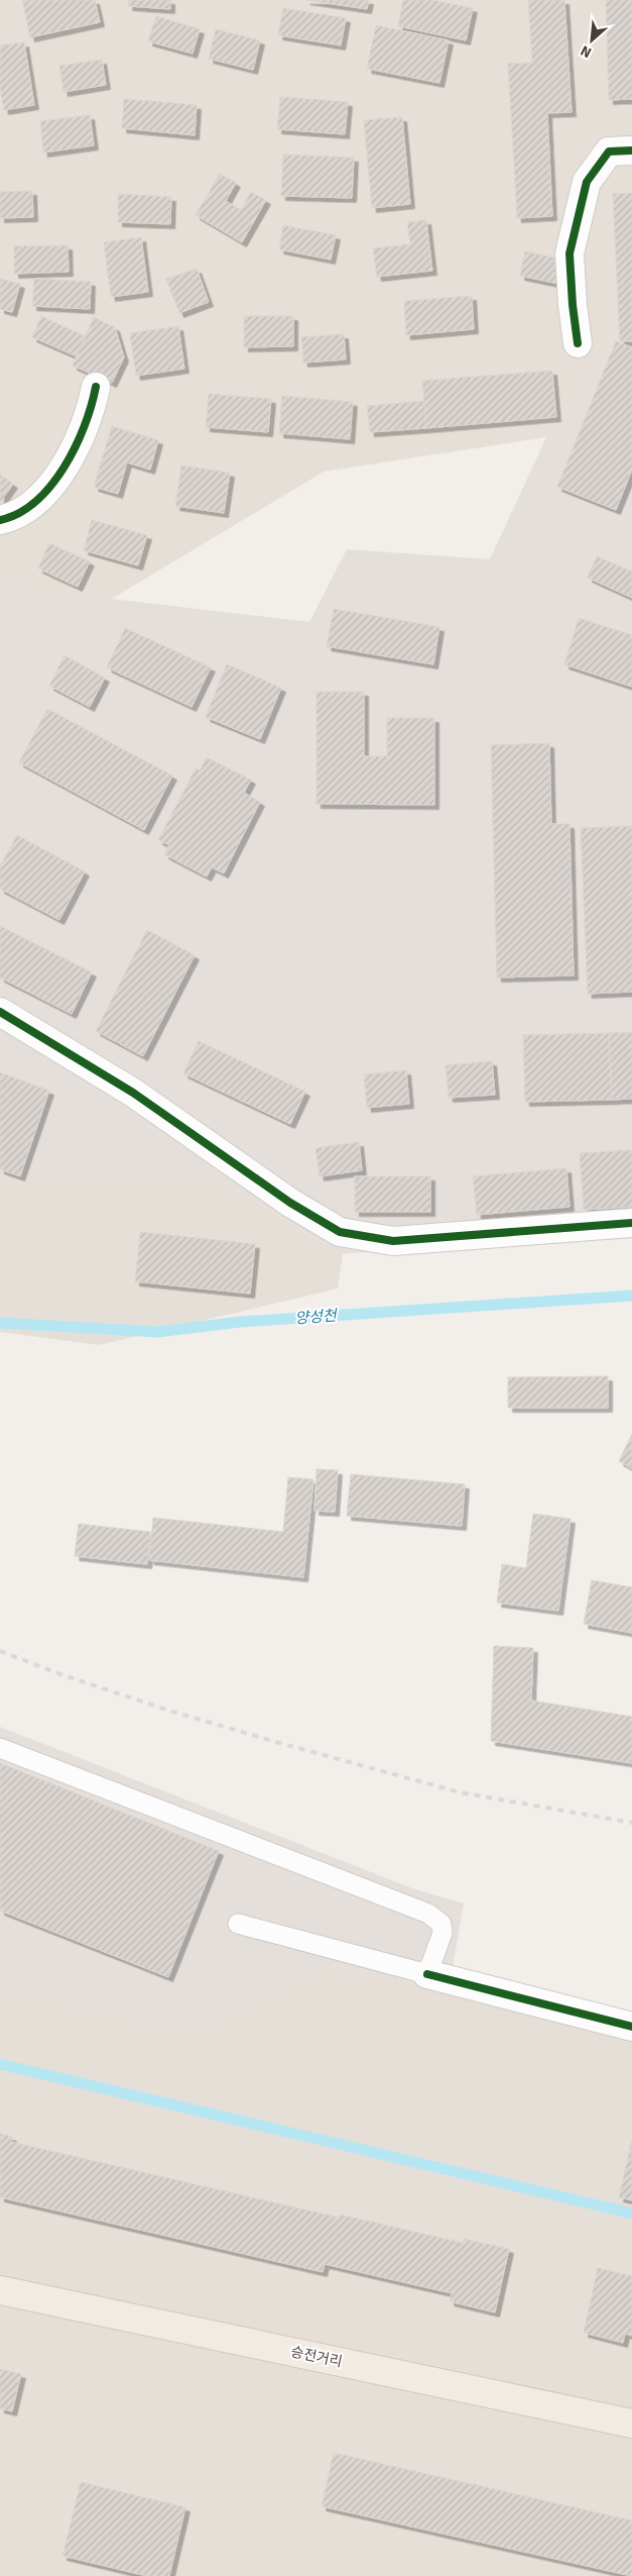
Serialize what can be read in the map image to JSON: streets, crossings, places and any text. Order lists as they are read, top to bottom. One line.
{"streets":{"main road":["승전거리"]},"water":["양성천"],"north":"bottom left"}
